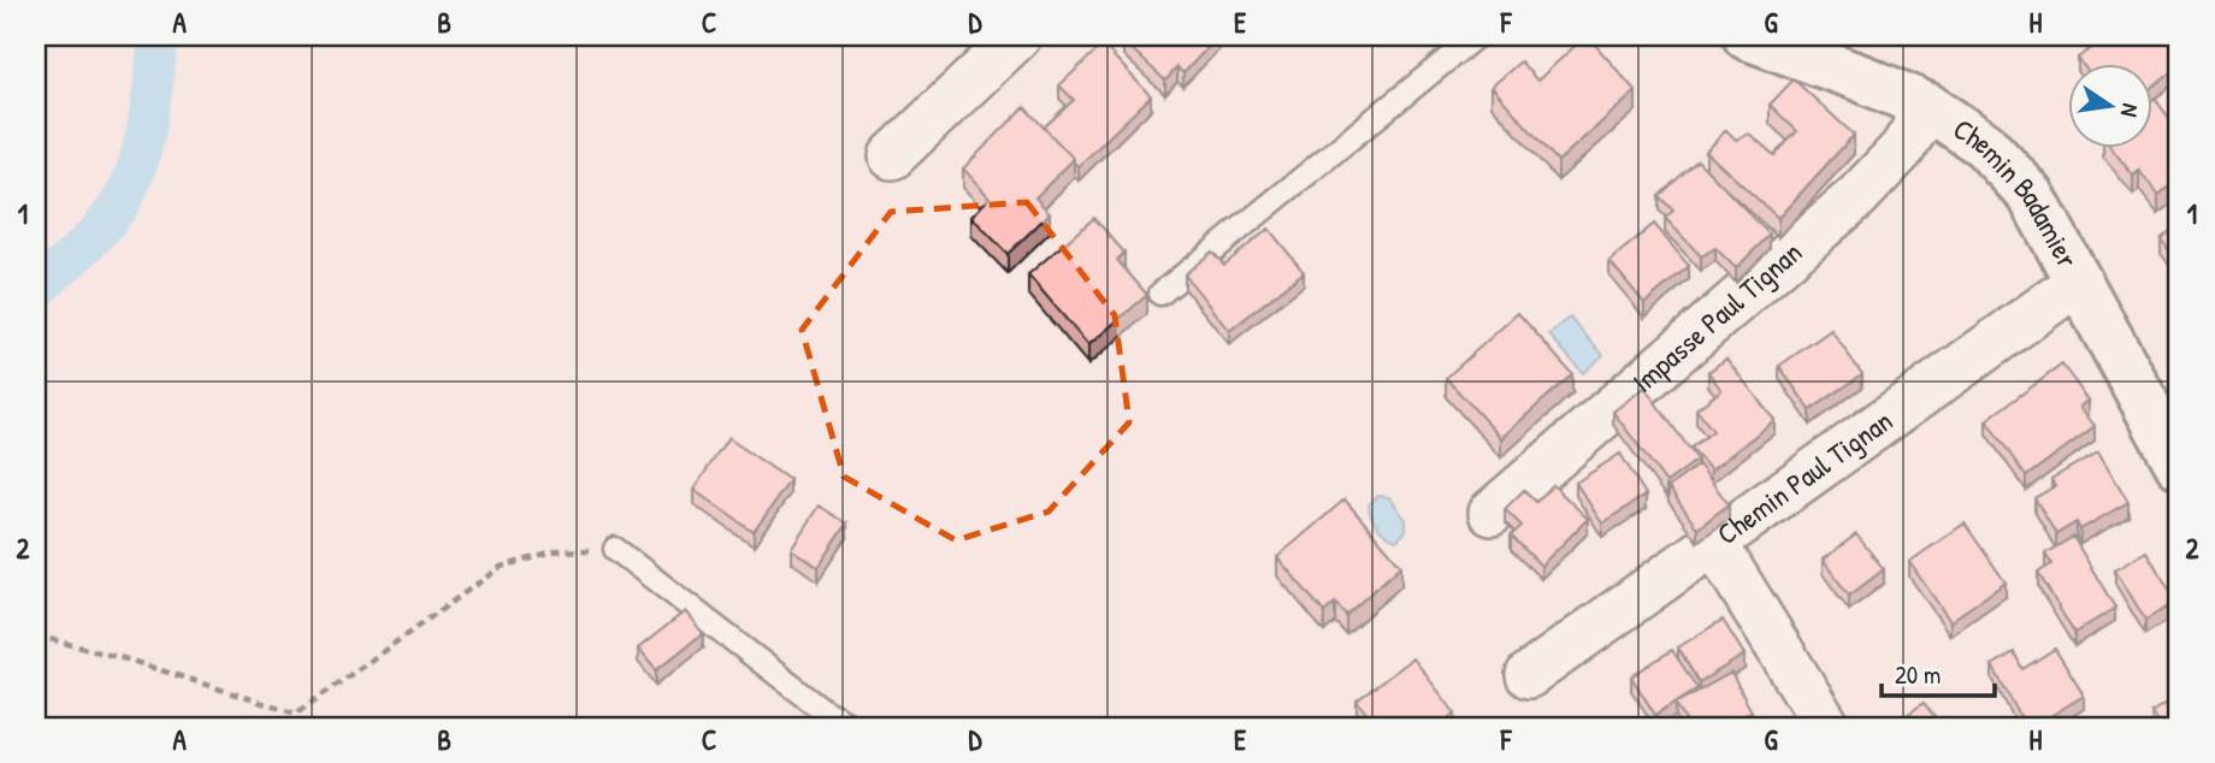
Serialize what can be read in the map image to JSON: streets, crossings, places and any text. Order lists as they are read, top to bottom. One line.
{"streets":{"street":["Chemin Badamier","Impasse Paul Tignan","Chemin Paul Tignan"]},"crossings":[["Chemin Badamier","Impasse Paul Tignan"],["Chemin Badamier","Chemin Paul Tignan"]],"scale_bar":"20 m","north":"right","grid":{"columns":["A","B","C","D","E","F","G","H"],"rows":["1","2"]}}
